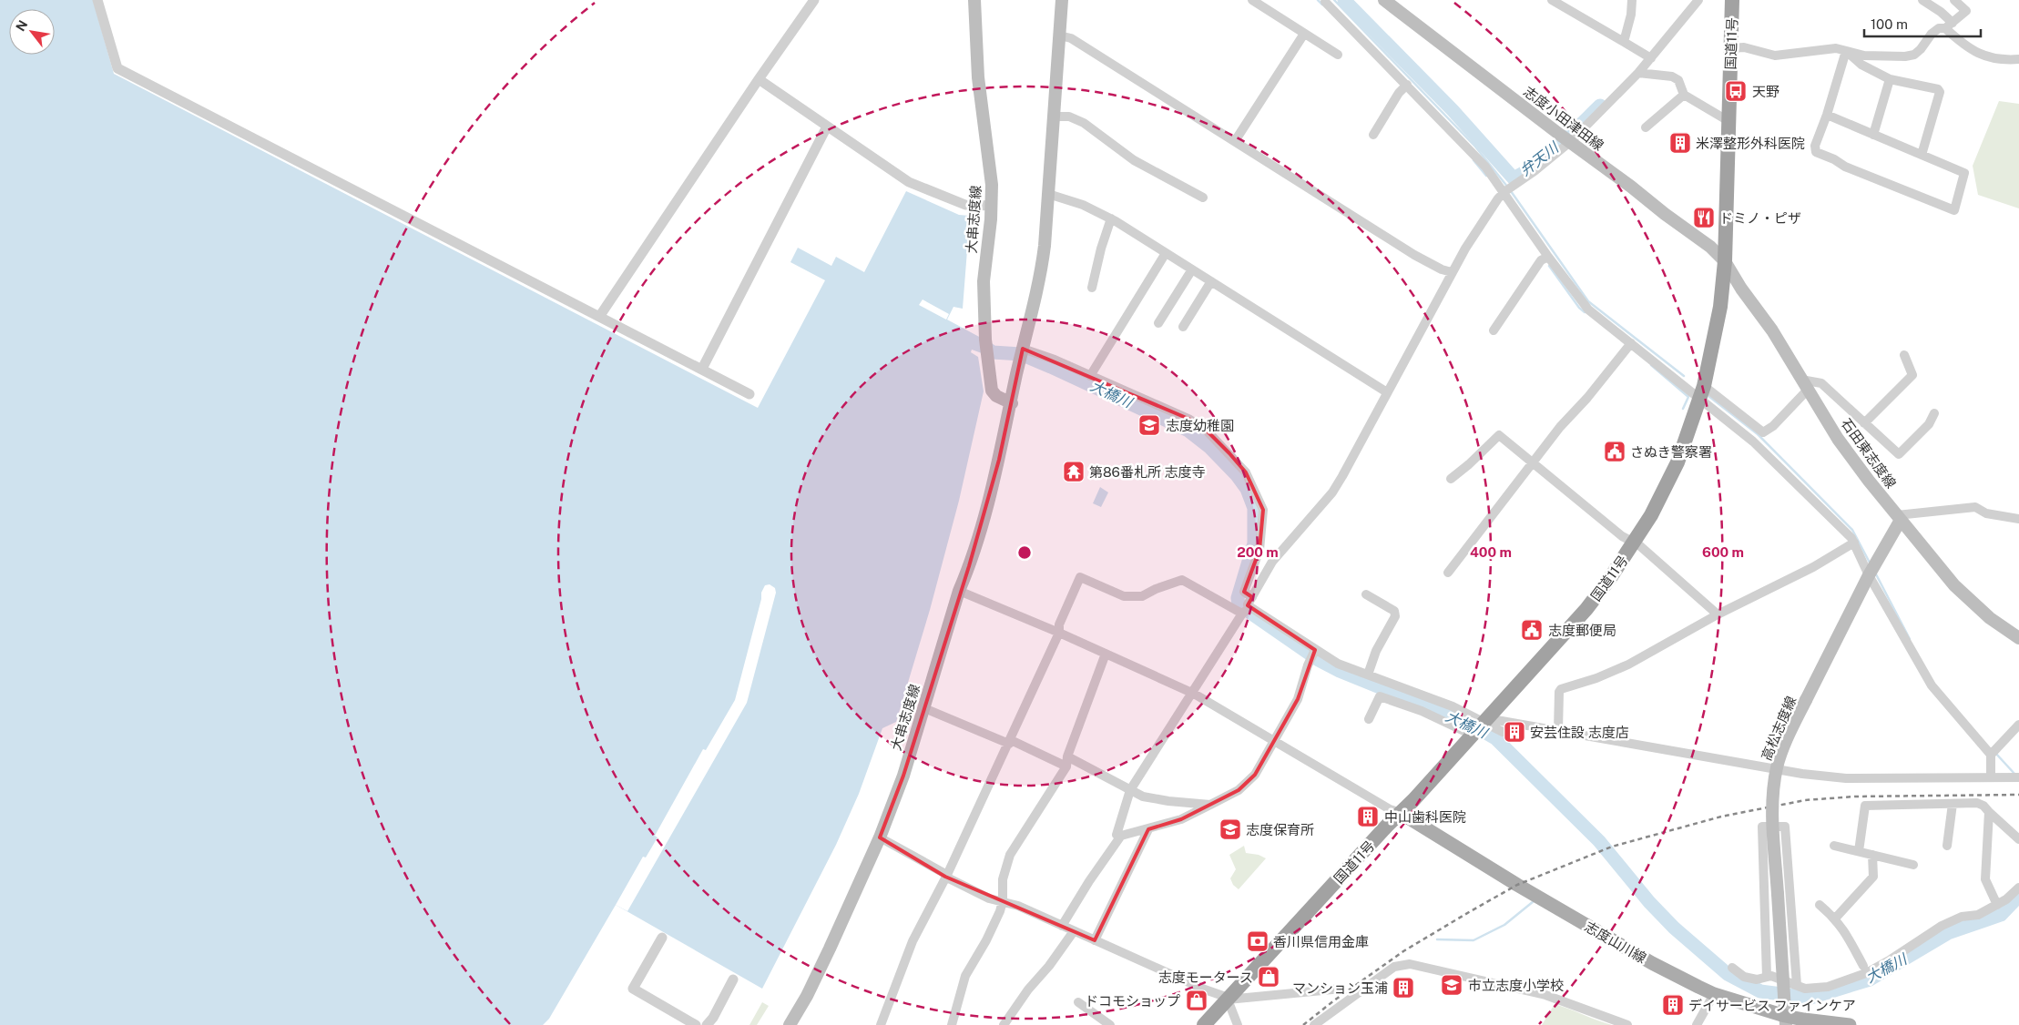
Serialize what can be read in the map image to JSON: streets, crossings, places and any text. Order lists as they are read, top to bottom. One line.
{"streets":{"highway":["国道11号"],"main road":["志度小田津田線","大串志度線","石田東志度線","高松志度線","志度山川線"]},"crossings":[["国道11号","志度小田津田線"],["国道11号","石田東志度線"],["国道11号","志度山川線"],["志度小田津田線","石田東志度線"],["石田東志度線","高松志度線"],["高松志度線","志度山川線"]],"water":["弁天川","大橋川"],"places":{"bus stop":["天野"],"building":["米澤整形外科医院","安芸住設 志度店","中山歯科医院","マンション玉浦","デイサービス ファインケア"],"restaurant":["ドミノ・ピザ"],"school or university":["志度幼稚園","志度保育所","市立志度小学校"],"public building":["さぬき警察署","志度郵便局"],"temple":["第86番札所 志度寺"],"bank":["香川県信用金庫"],"shop":["志度モータース","ドコモショップ"]},"scale_bar":"100 m","north":"top left","rings":["200 m","400 m","600 m"]}
